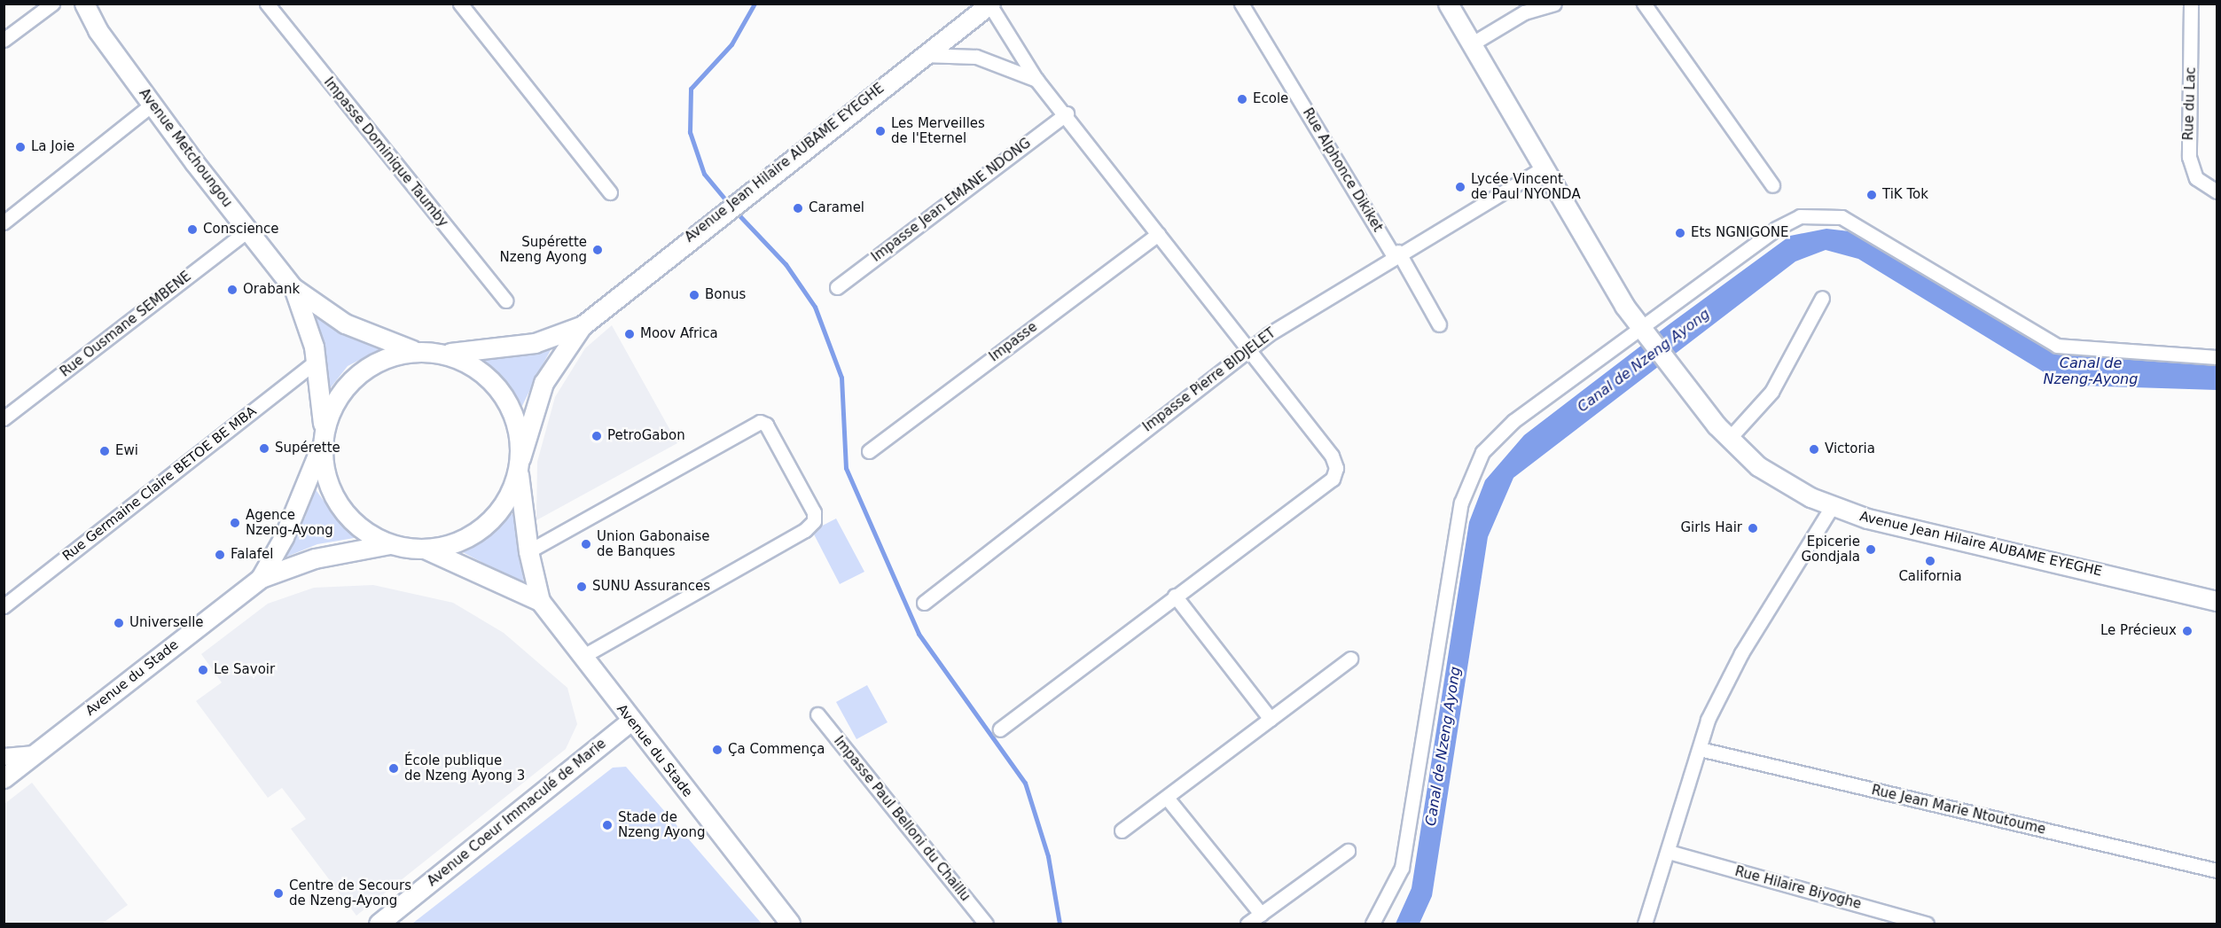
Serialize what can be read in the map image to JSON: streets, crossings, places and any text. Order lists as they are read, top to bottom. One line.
{"streets":{"main road":["Avenue Metchoungou","Avenue Jean Hilaire AUBAME EYEGHE","Avenue du Stade","Avenue Coeur Immaculé de Marie"],"street":["Rue du Lac","Impasse Dominique Taumby","Rue Alphonce Dikiket","Impasse Jean EMANE NDONG","Rue Ousmane SEMBENE","Impasse","Impasse Pierre BIDJELET","Rue Germaine Claire BETOE BE MBA","Rue Jean Marie Ntoutoume","Impasse Paul Belloni du Chaillu","Rue Hilaire Biyoghe"]},"crossings":[["Avenue Metchoungou","Rue Ousmane SEMBENE"],["Rue Alphonce Dikiket","Impasse Pierre BIDJELET"],["Avenue du Stade","Avenue Coeur Immaculé de Marie"]],"water":["Canal de Nzeng Ayong","Canal de Nzeng-Ayong"],"places":["Ecole","Les Merveilles de l'Eternel","La Joie","Lycée Vincent de Paul NYONDA","TiK Tok","Caramel","Conscience","Ets NGNIGONE","Supérette Nzeng Ayong","Orabank","Bonus","Moov Africa","PetroGabon","Supérette","Victoria","Ewi","Agence Nzeng-Ayong","Girls Hair","Union Gabonaise de Banques","Epicerie Gondjala","Falafel","California","SUNU Assurances","Universelle","Le Précieux","Le Savoir","Ça Commença","École publique de Nzeng Ayong 3","Stade de Nzeng Ayong","Centre de Secours de Nzeng-Ayong"]}
